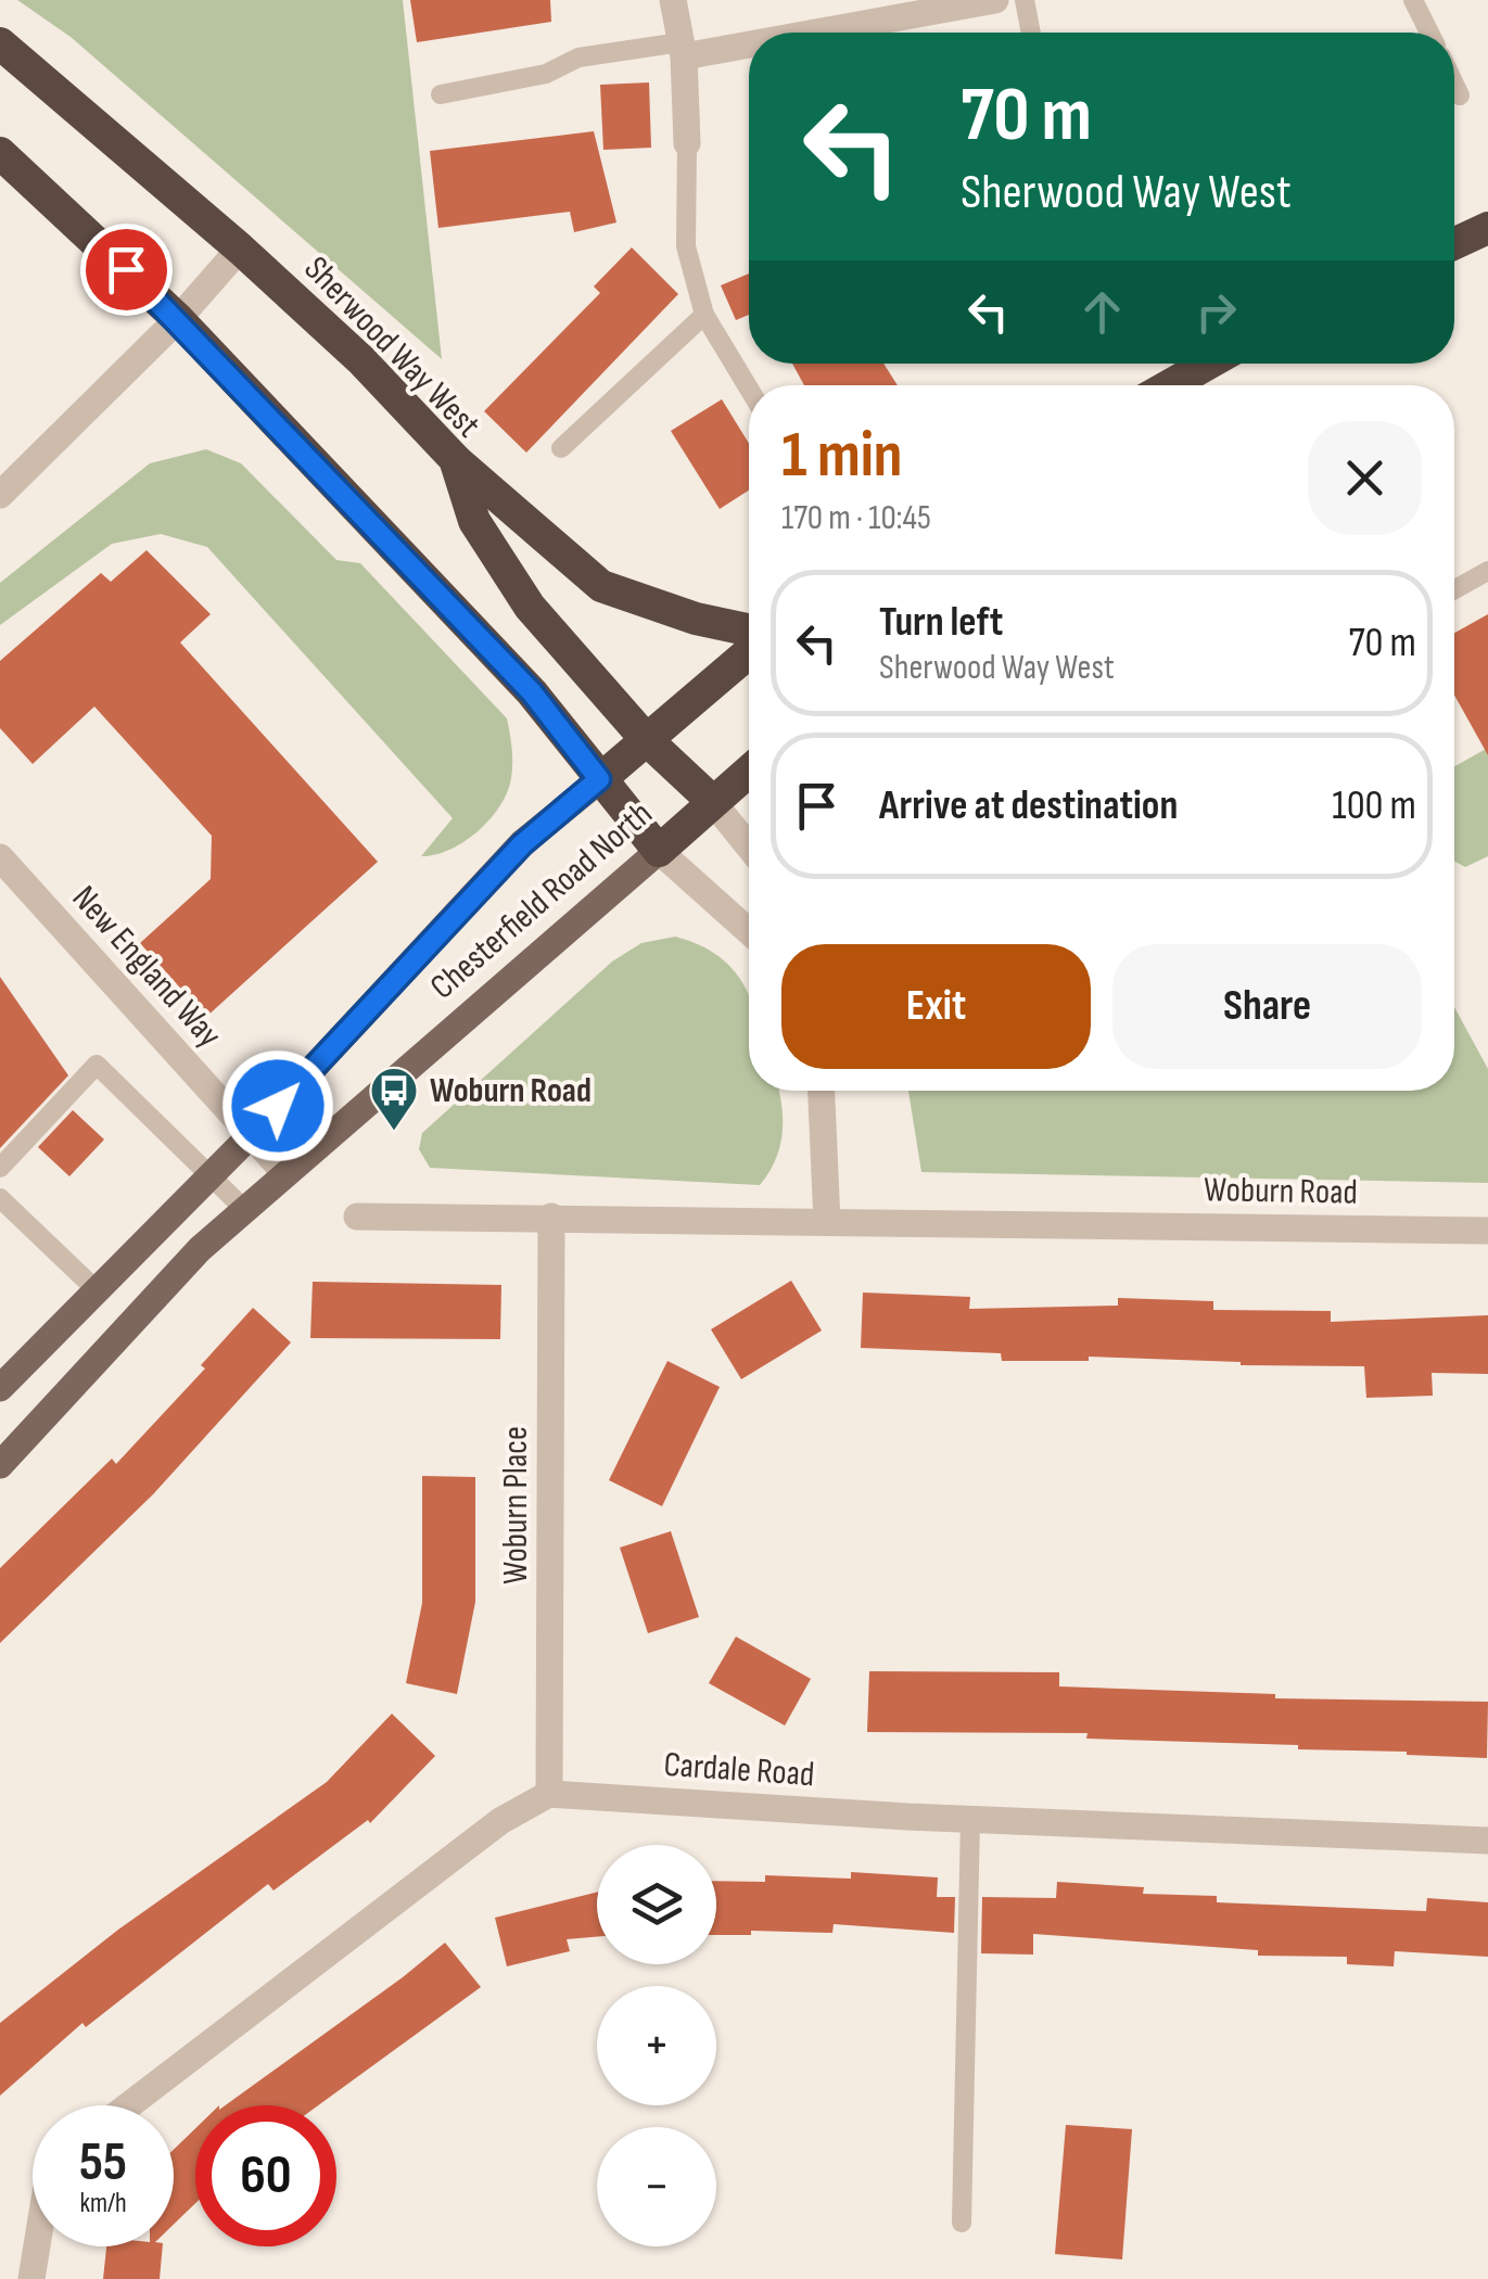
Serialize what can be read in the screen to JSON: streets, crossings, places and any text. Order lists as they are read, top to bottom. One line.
{"streets":{"highway":["Sherwood Way West","Chesterfield Road North"],"street":["New England Way","Woburn Road","Woburn Place","Cardale Road"]},"crossings":[["Sherwood Way West","Chesterfield Road North"],["Chesterfield Road North","New England Way"],["Woburn Road","Woburn Place"],["Woburn Place","Cardale Road"]],"places":{"bus stop":["Woburn Road"]},"page":{"turn":["70 m","Sherwood Way West"],"heading":["1 min","170 m · 10:45"],"list":[{"name":"Turn left","note":"Sherwood Way West","value":"70 m"},{"name":"Arrive at destination","value":"100 m"}],"buttons":["Exit","Share"],"map_buttons":["+","−"],"speed":"55 km/h","limit":"60"}}
